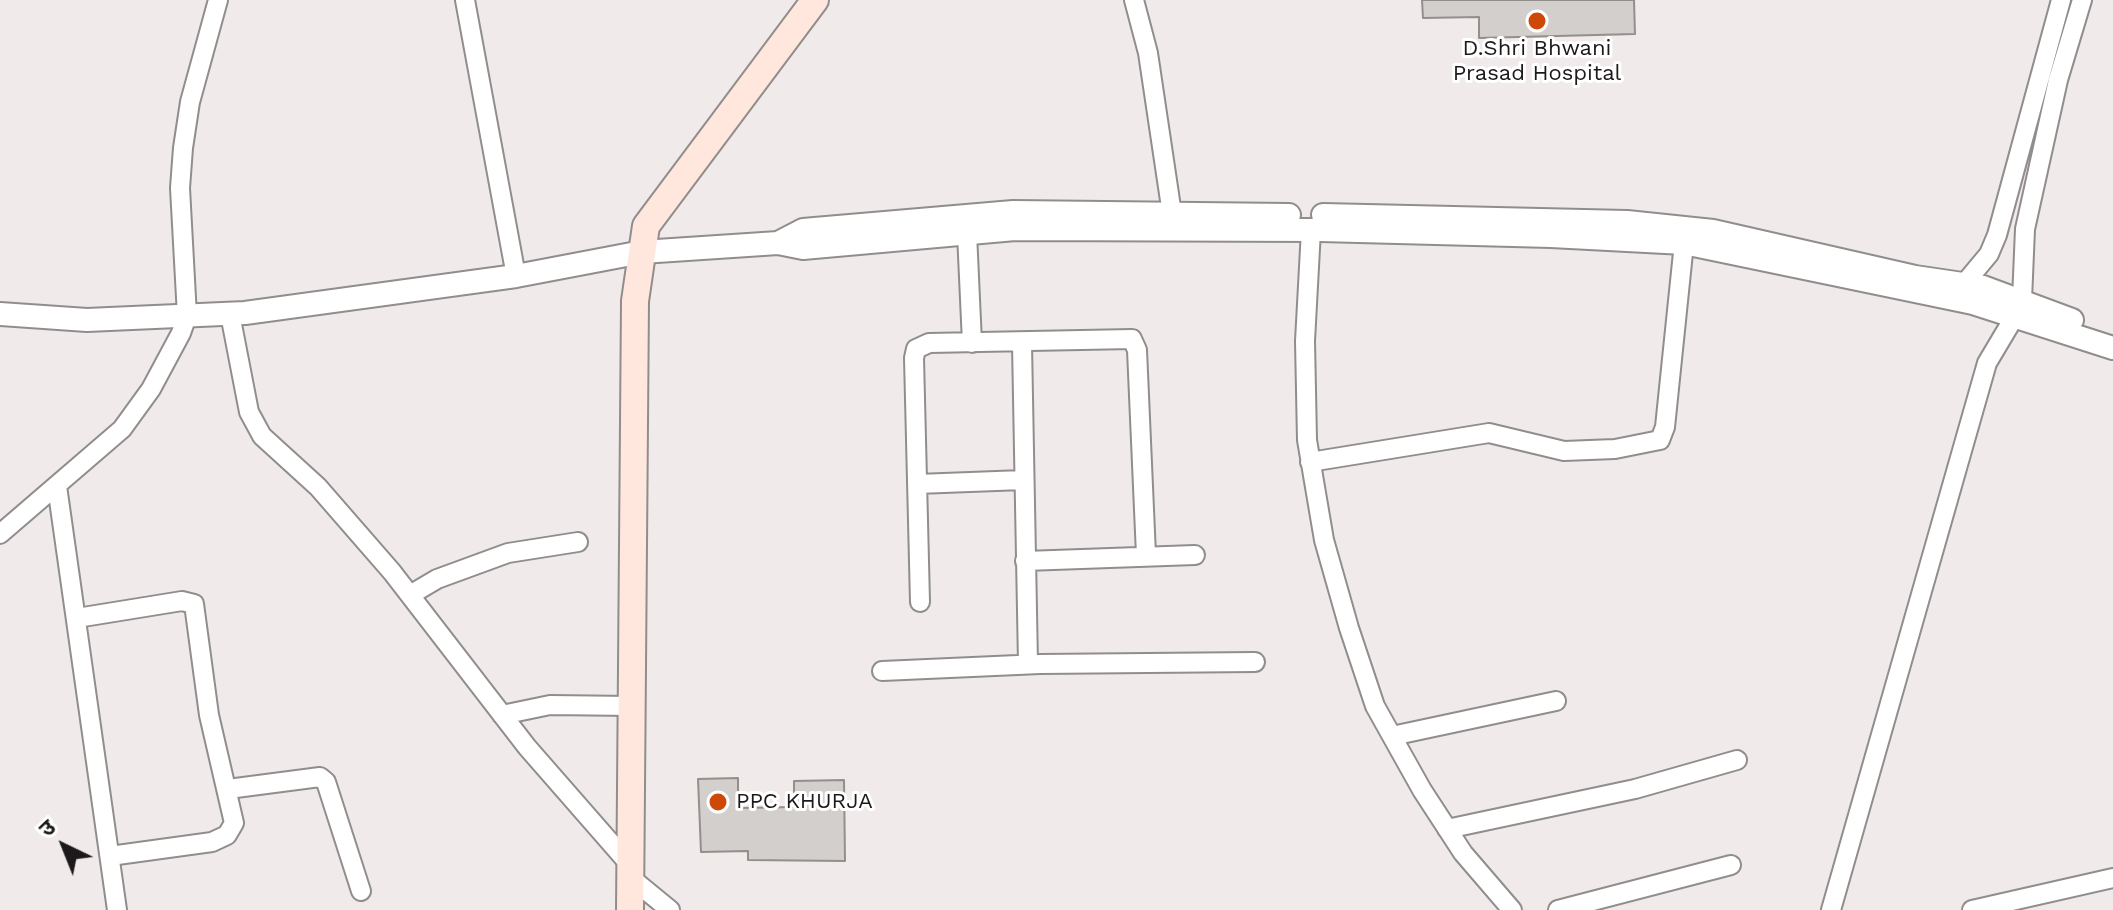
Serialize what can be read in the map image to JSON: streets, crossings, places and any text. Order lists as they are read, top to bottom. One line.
{"places":["D.Shri Bhwani Prasad Hospital","PPC KHURJA"],"north":"top left"}
